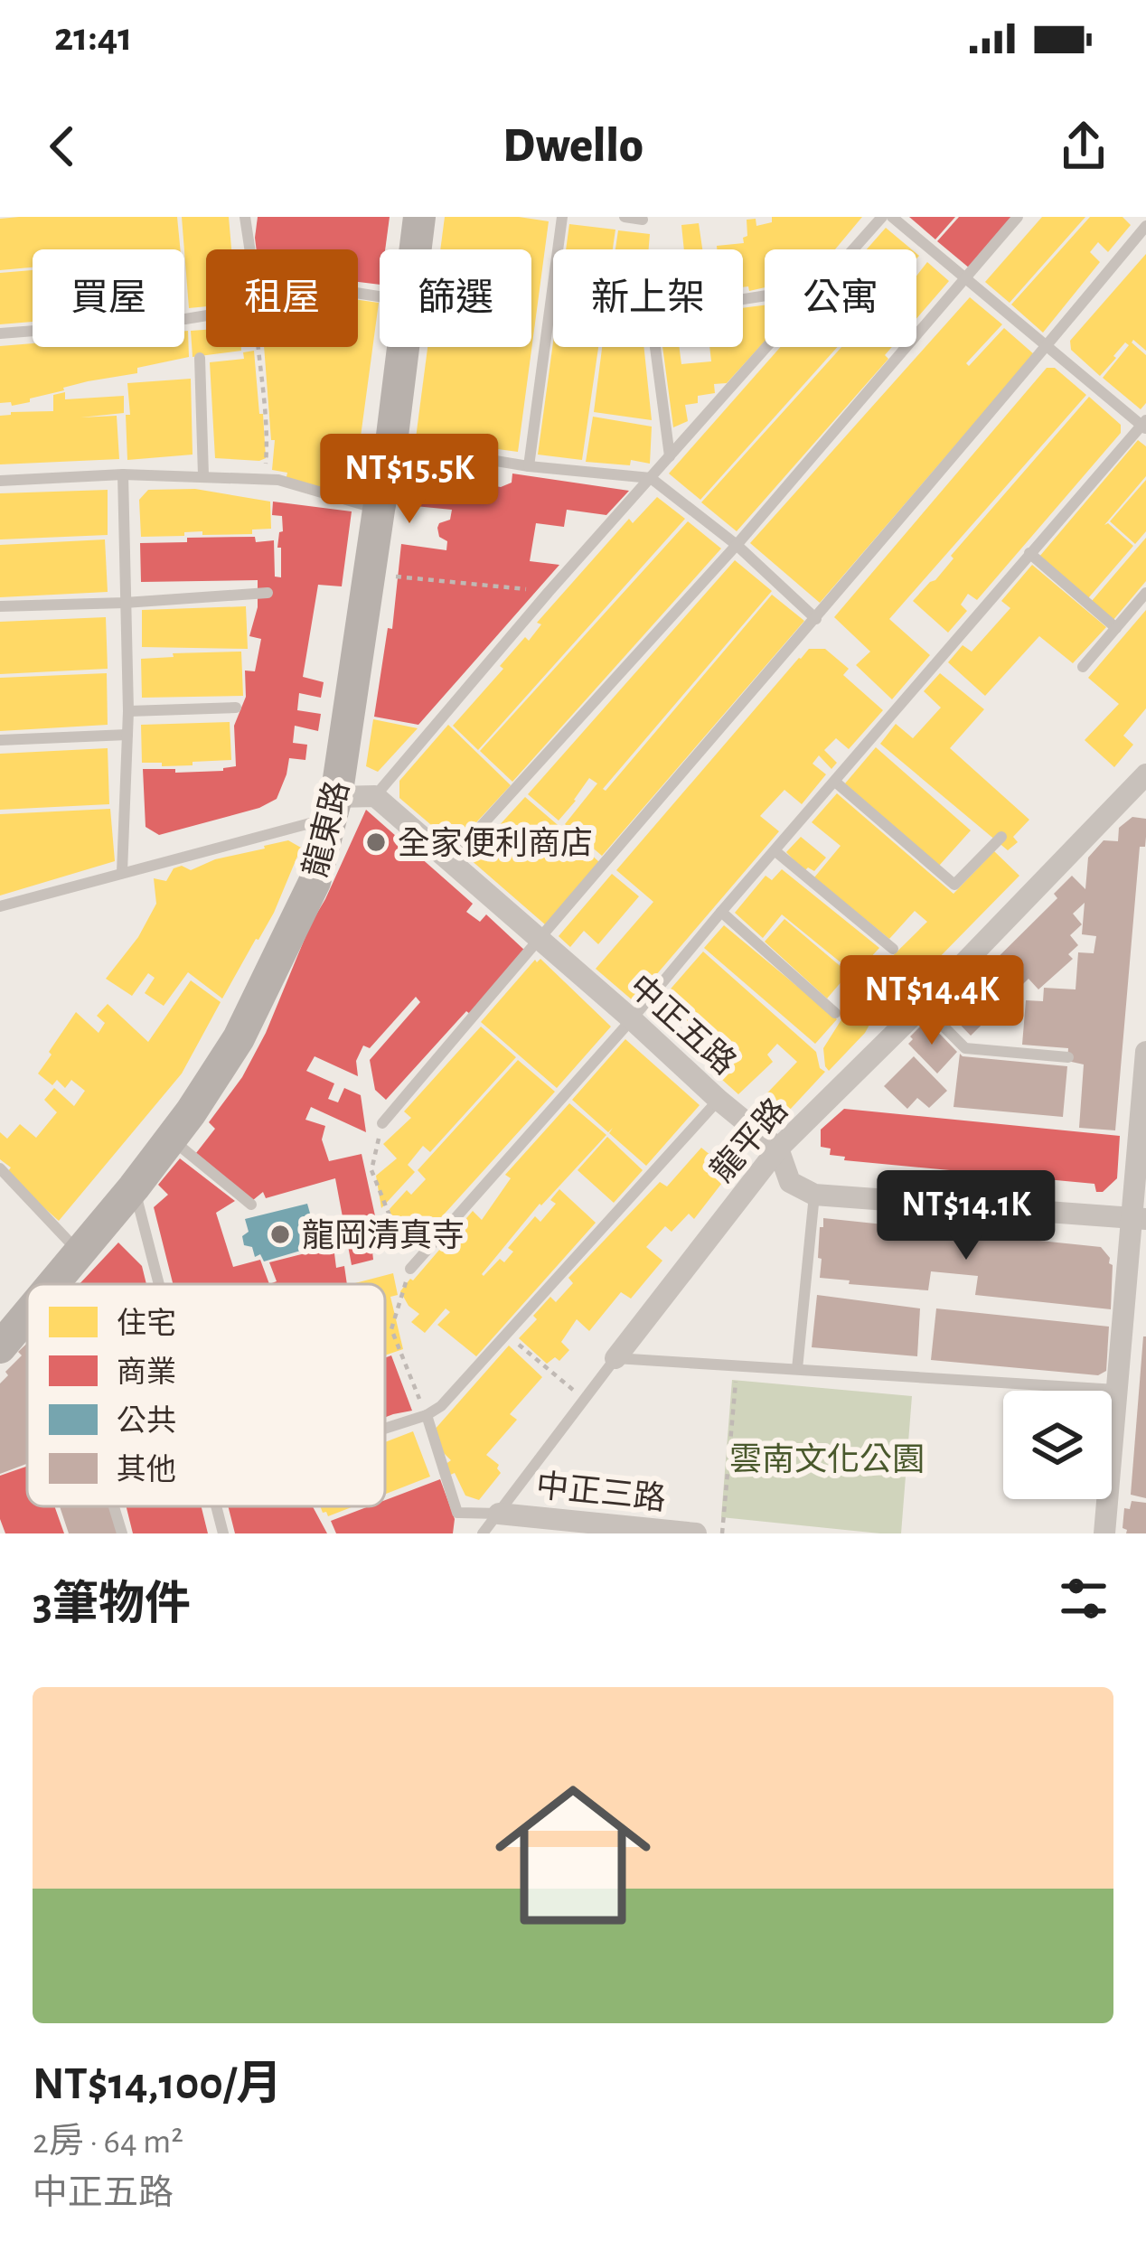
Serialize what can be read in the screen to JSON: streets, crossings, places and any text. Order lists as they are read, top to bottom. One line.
{"streets":{"street":["龍東路","中正五路","龍平路","中正三路"]},"crossings":[["中正五路","龍平路"],["龍平路","中正三路"]],"parks":["雲南文化公園"],"places":["全家便利商店","龍岡清真寺"],"legend":["住宅","商業","公共","其他"],"page":{"status":"21:41","header":"Dwello","chip":["買屋","租屋","篩選","新上架","公寓"],"price":["NT$15.5K","NT$14.4K","NT$14.1K"],"heading":"3筆物件","list":[{"name":"NT$14,100/月","note":"2房 · 64 m² · 中正五路"}]}}
